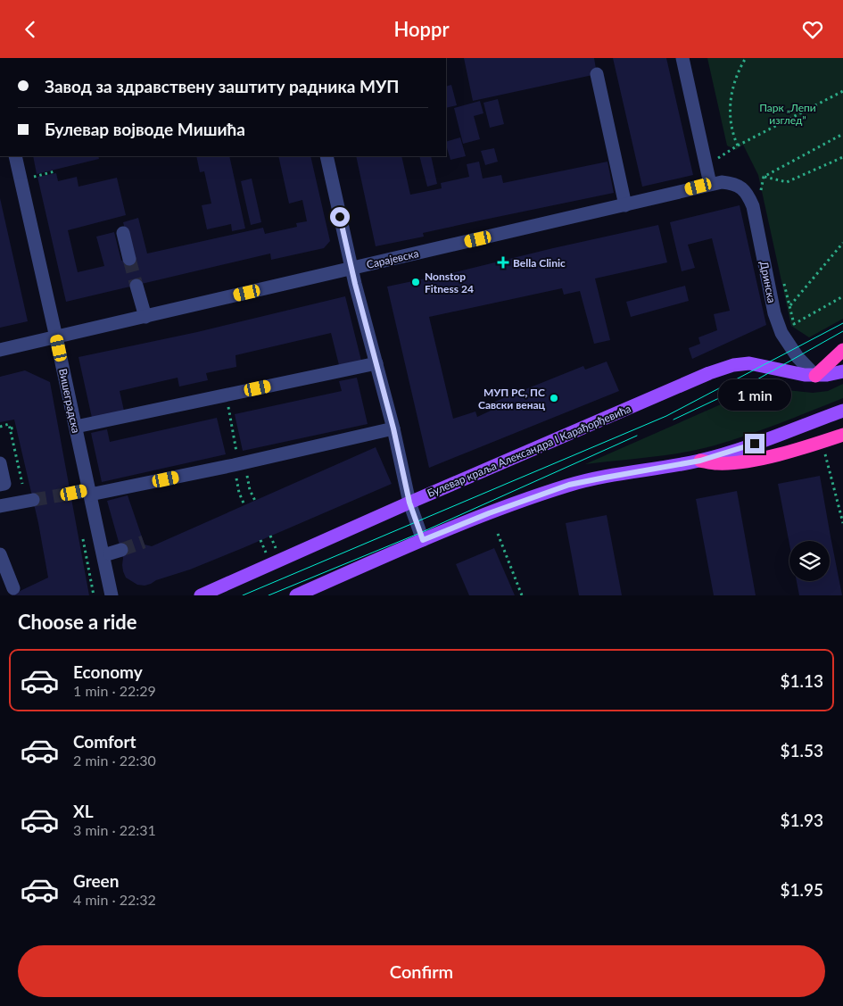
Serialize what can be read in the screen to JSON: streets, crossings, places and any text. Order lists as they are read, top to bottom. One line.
{"streets":{"main road":["Булевар краља Александра I Карађорђевића"],"street":["Сарајевска","Дринска","Вишеградска"]},"crossings":[["Сарајевска","Дринска"],["Сарајевска","Вишеградска"],["Дринска","Булевар краља Александра I Карађорђевића"]],"parks":["Парк „Лепи изглед”"],"places":{"health":["Bella Clinic"],"other":["Nonstop Fitness 24","МУП РС, ПС Савски венац"]},"page":{"header":"Hoppr","banner":["Завод за здравствену заштиту радника МУП","Булевар војводе Мишића"],"bubble":"1 min","heading":"Choose a ride","list":[{"name":"Economy","note":"1 min · 22:29","value":"$1.13"},{"name":"Comfort","note":"2 min · 22:30","value":"$1.53"},{"name":"XL","note":"3 min · 22:31","value":"$1.93"},{"name":"Green","note":"4 min · 22:32","value":"$1.95"}],"buttons":"Confirm"}}
